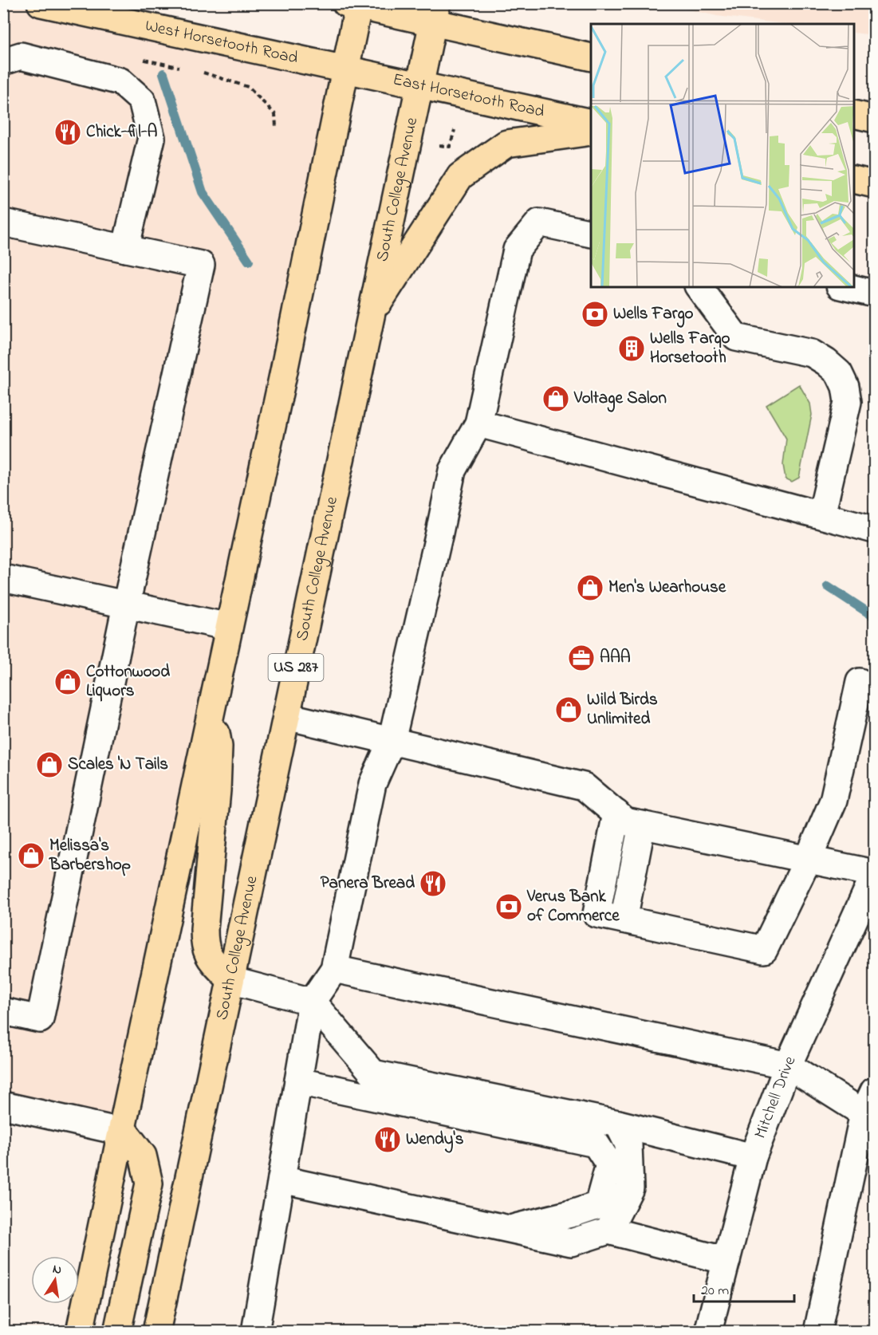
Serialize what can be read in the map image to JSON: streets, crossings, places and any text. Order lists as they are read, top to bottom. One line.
{"streets":{"main road":["West Horsetooth Road","East Horsetooth Road","South College Avenue","US 287"],"street":["Mitchell Drive"]},"crossings":[["West Horsetooth Road","East Horsetooth Road"],["East Horsetooth Road","South College Avenue"]],"places":{"restaurant":["Chick-fil-A","Panera Bread","Wendy's"],"bank":["Wells Fargo","Verus Bank of Commerce"],"building":["Wells Fargo Horsetooth"],"shop":["Voltage Salon","Men's Wearhouse","Cottonwood Liquors","Wild Birds Unlimited","Scales 'N Tails","Melissa's Barbershop"],"office":["AAA"]},"scale_bar":"20 m","north":"top"}
